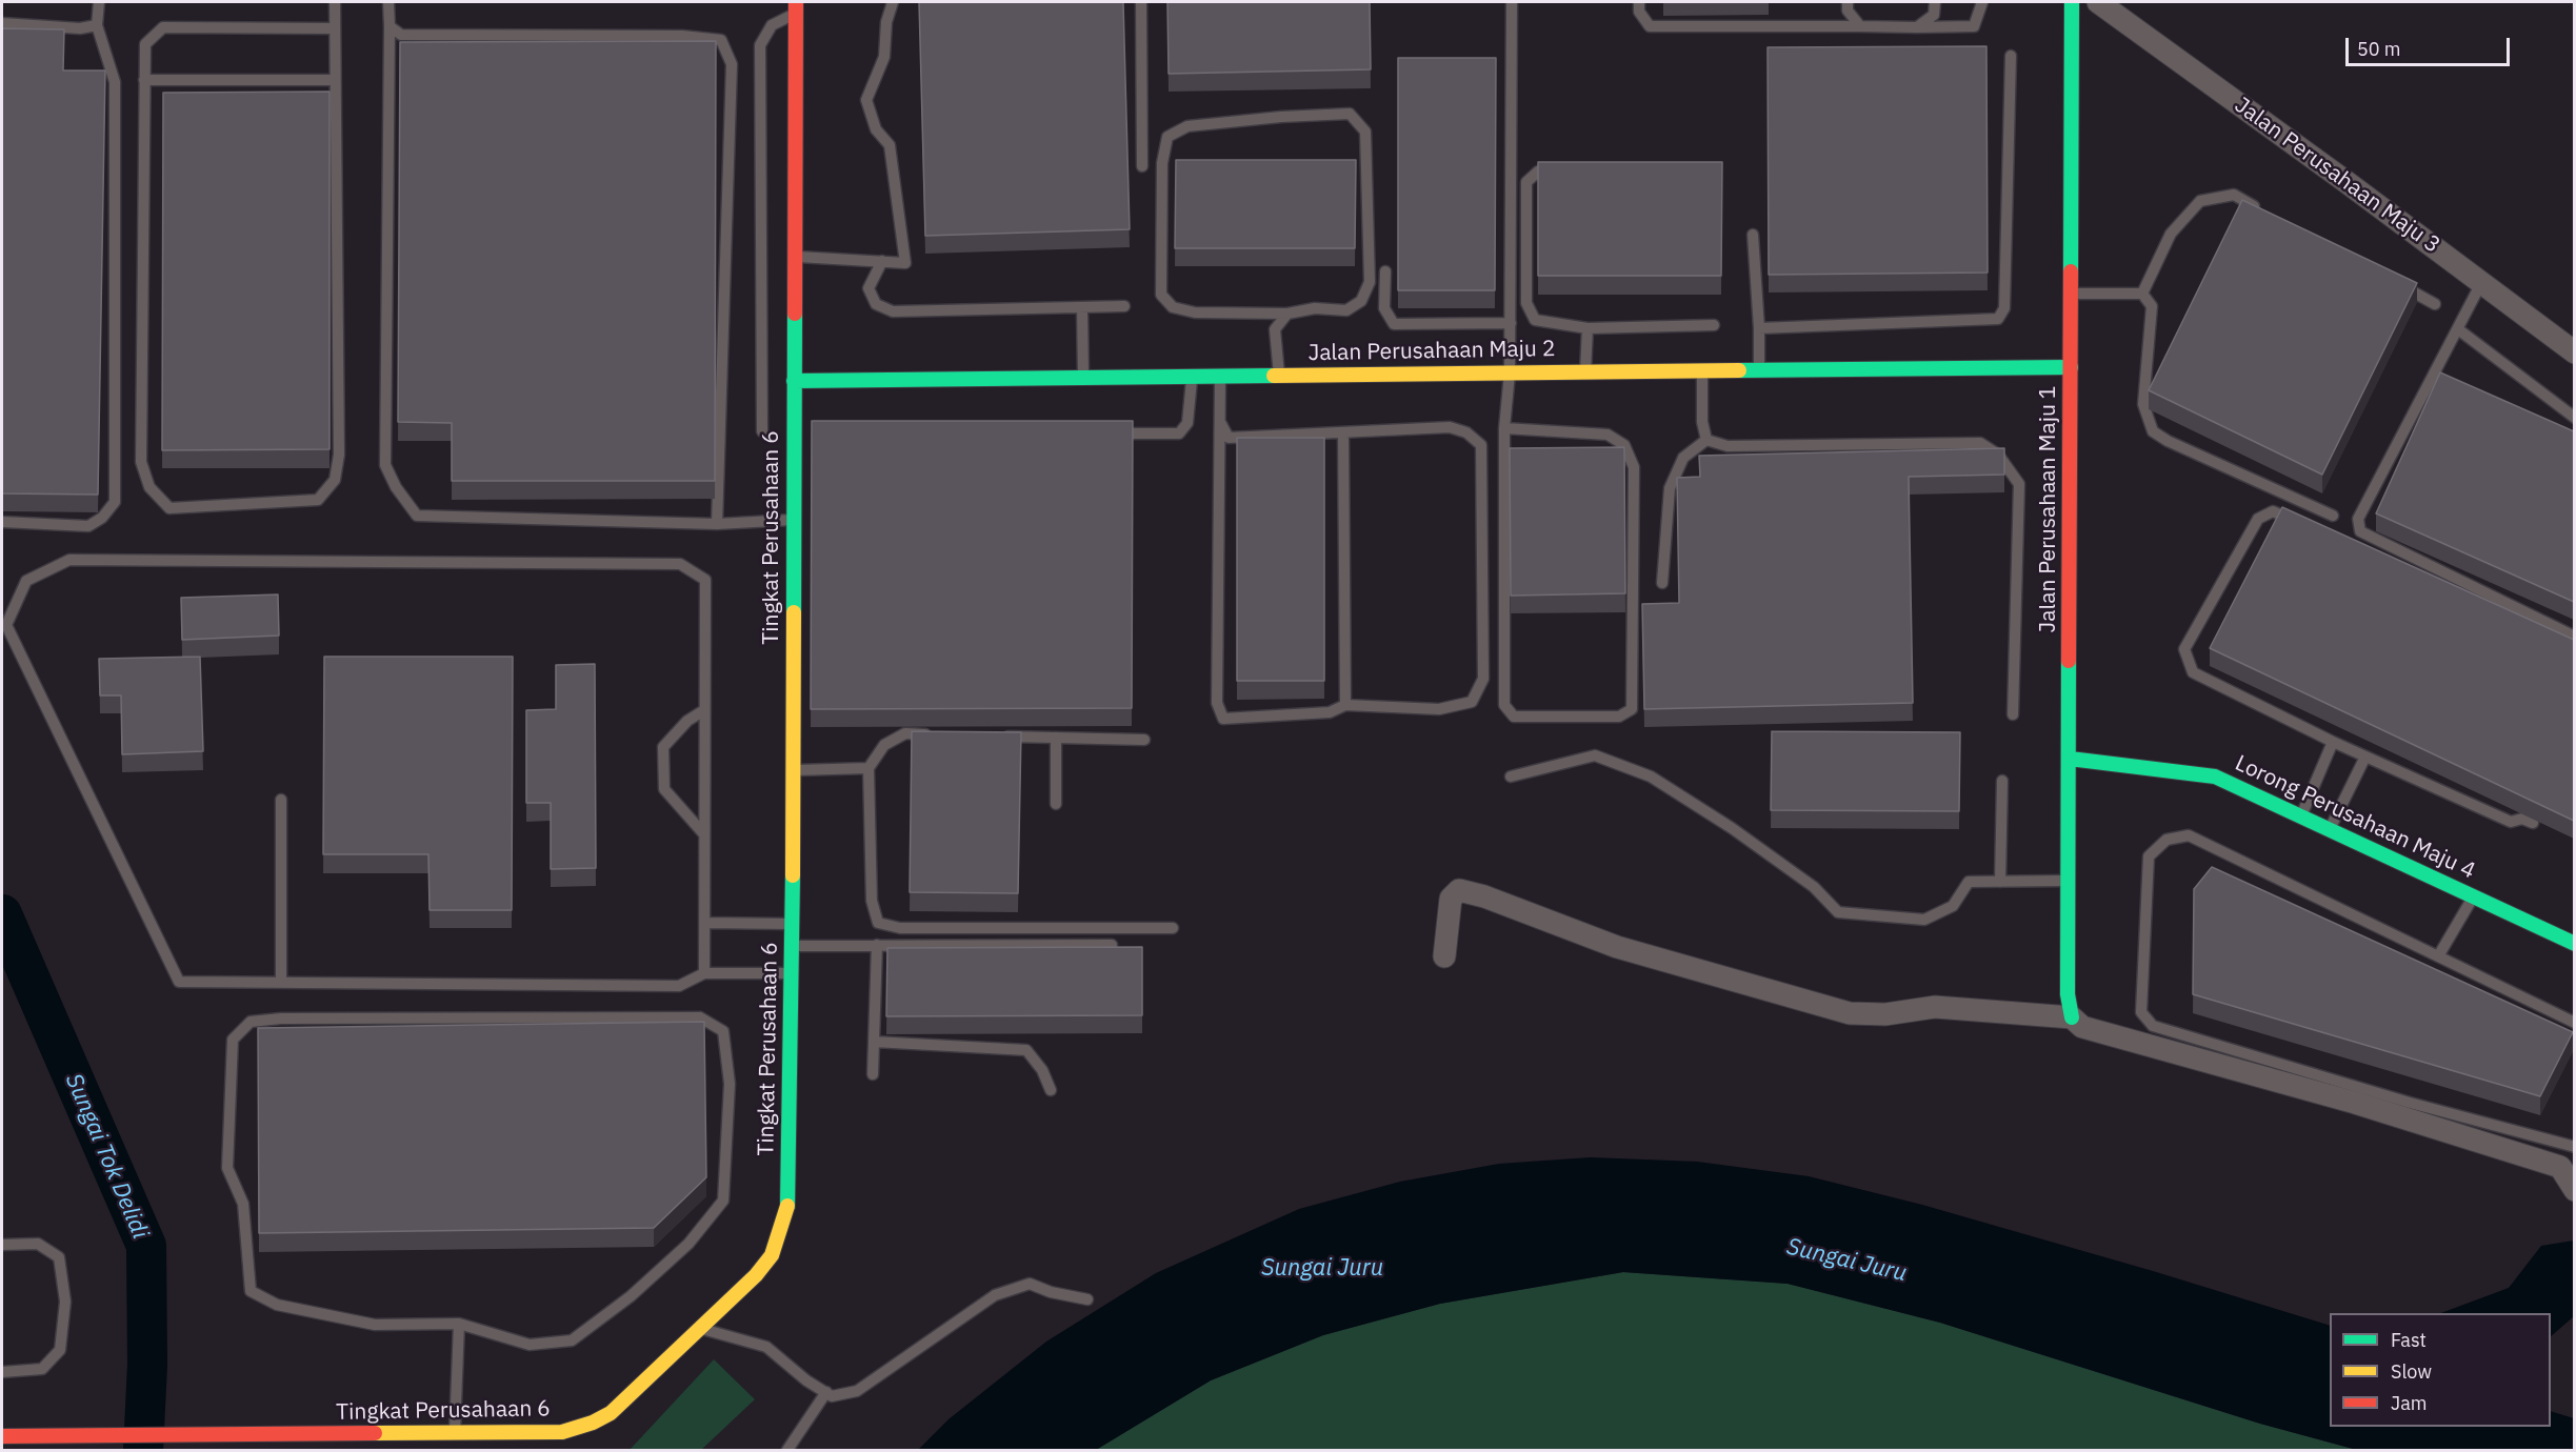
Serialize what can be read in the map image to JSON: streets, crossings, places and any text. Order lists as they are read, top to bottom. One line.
{"streets":{"street":["Jalan Perusahaan Maju 3","Jalan Perusahaan Maju 2","Jalan Perusahaan Maju 1","Tingkat Perusahaan 6","Lorong Perusahaan Maju 4"]},"crossings":[["Jalan Perusahaan Maju 2","Jalan Perusahaan Maju 1"],["Jalan Perusahaan Maju 2","Tingkat Perusahaan 6"],["Jalan Perusahaan Maju 1","Lorong Perusahaan Maju 4"]],"water":["Sungai Tok Delidi","Sungai Juru"],"legend":["Fast","Slow","Jam"],"scale_bar":"50 m"}
